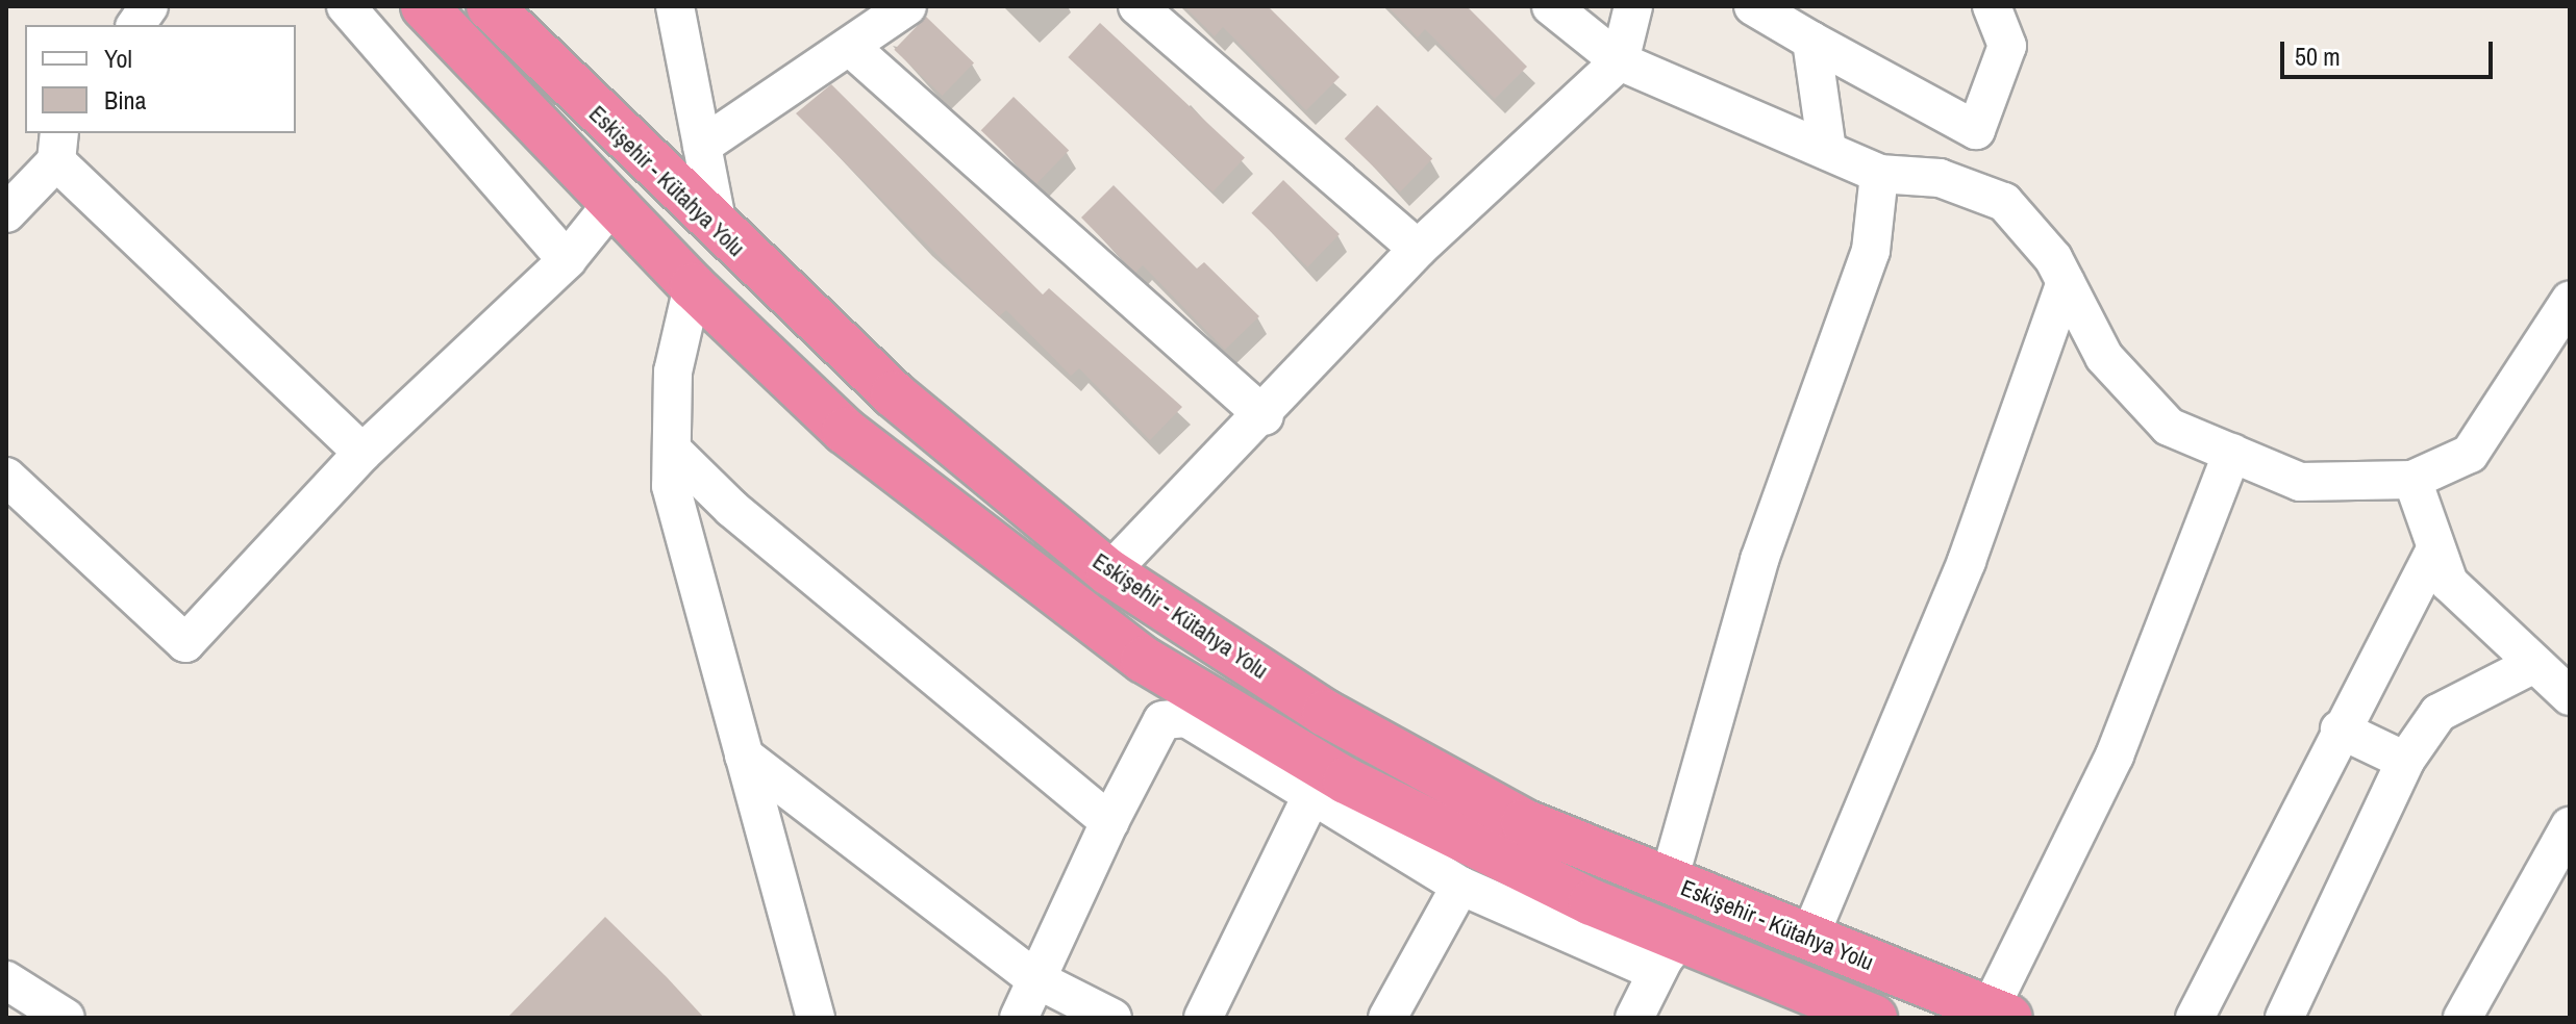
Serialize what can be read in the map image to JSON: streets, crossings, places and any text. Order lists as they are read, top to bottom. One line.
{"streets":{"highway":["Eskişehir - Kütahya Yolu"]},"legend":["Yol","Bina"],"scale_bar":"50 m"}
